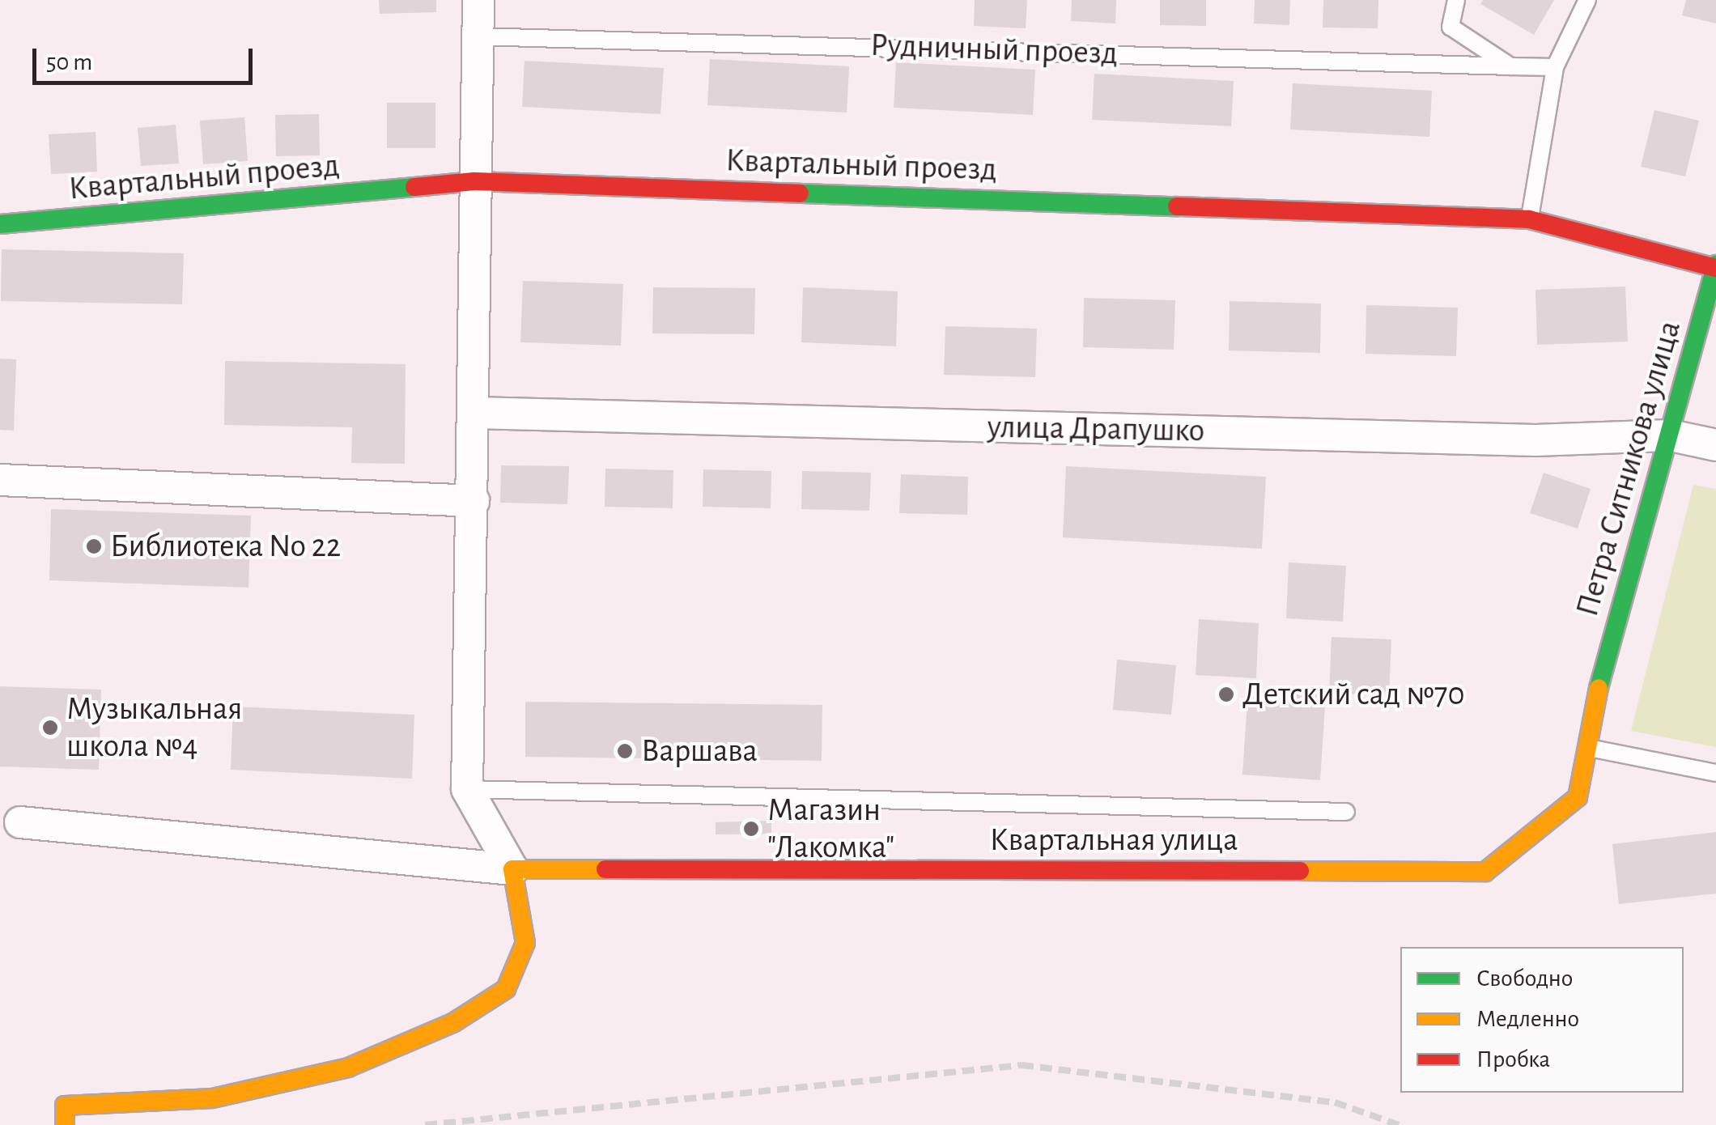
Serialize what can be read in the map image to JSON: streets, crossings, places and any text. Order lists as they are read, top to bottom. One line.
{"streets":{"street":["Квартальный проезд","улица Драпушко","Петра Ситникова улица","Квартальная улица"],"lane":["Рудничный проезд"]},"crossings":[["Квартальный проезд","Петра Ситникова улица"],["улица Драпушко","Петра Ситникова улица"],["Петра Ситникова улица","Квартальная улица"]],"places":["Библиотека No 22","Детский сад №70","Музыкальная школа №4","Варшава","Магазин \"Лакомка\""],"legend":["Свободно","Медленно","Пробка"],"scale_bar":"50 m"}
